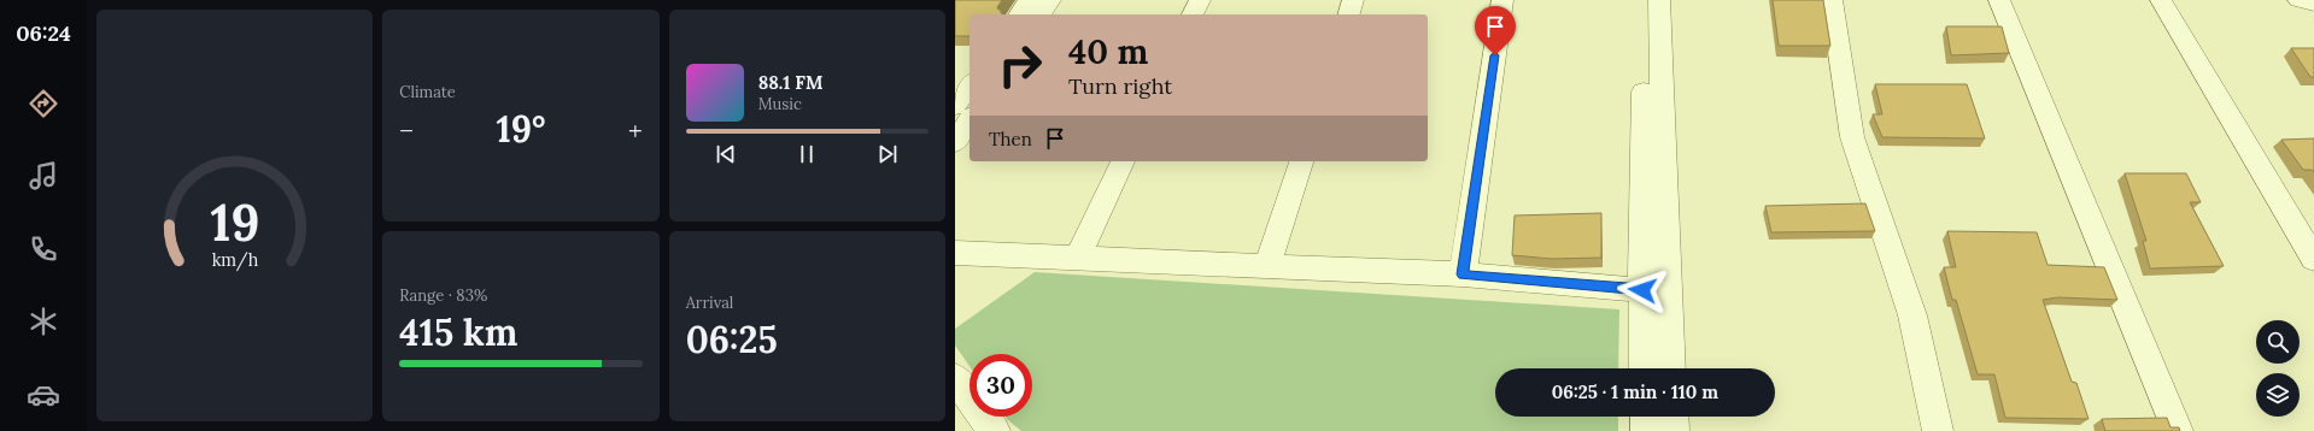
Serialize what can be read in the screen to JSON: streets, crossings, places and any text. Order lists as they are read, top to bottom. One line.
{"page":{"tabs":"06:24","tile":["Climate",["Range · 83%","415 km"],["Arrival","06:25"]],"turn":["40 m","Turn right"],"song":["88.1 FM","Music"],"heat":["−","19°","+"],"then":"Then","limit":"30","trip":"06:25 · 1 min · 110 m","gauge":["19","km/h"]}}
